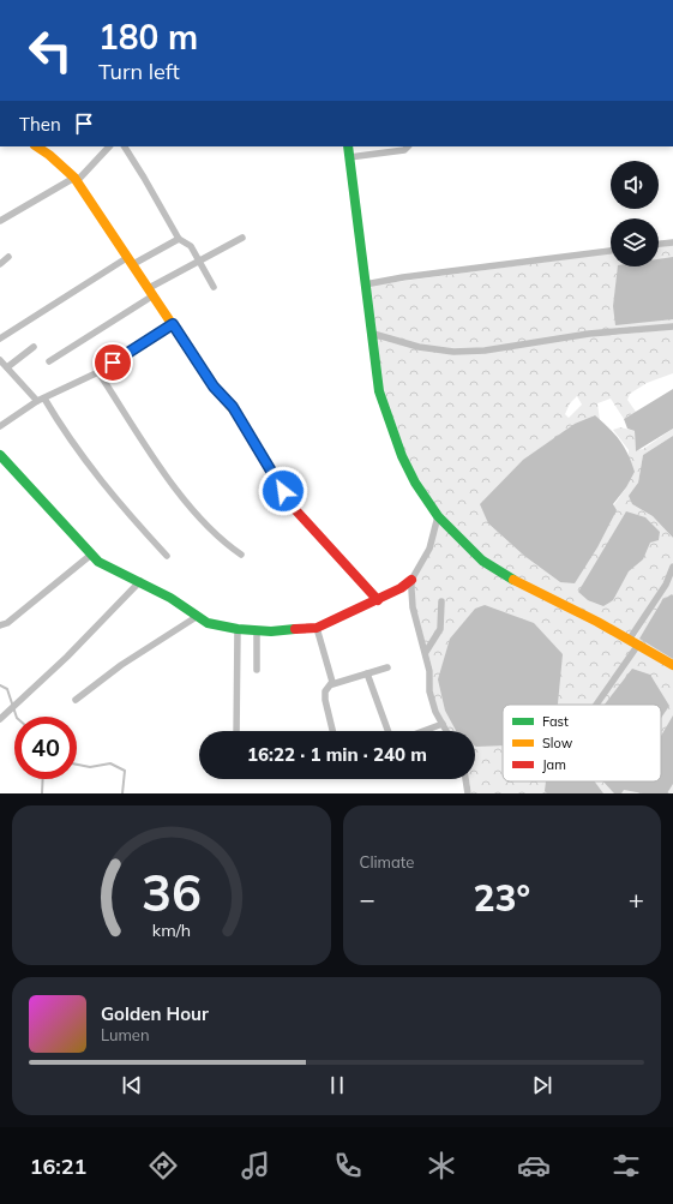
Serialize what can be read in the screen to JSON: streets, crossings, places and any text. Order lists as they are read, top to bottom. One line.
{"legend":["Fast","Slow","Jam"],"page":{"turn":["180 m","Turn left"],"then":"Then","limit":"40","trip":"16:22 · 1 min · 240 m","tile":"Climate","heat":["−","23°","+"],"song":["Golden Hour","Lumen"],"tabs":"16:21","gauge":["36","km/h"]}}
